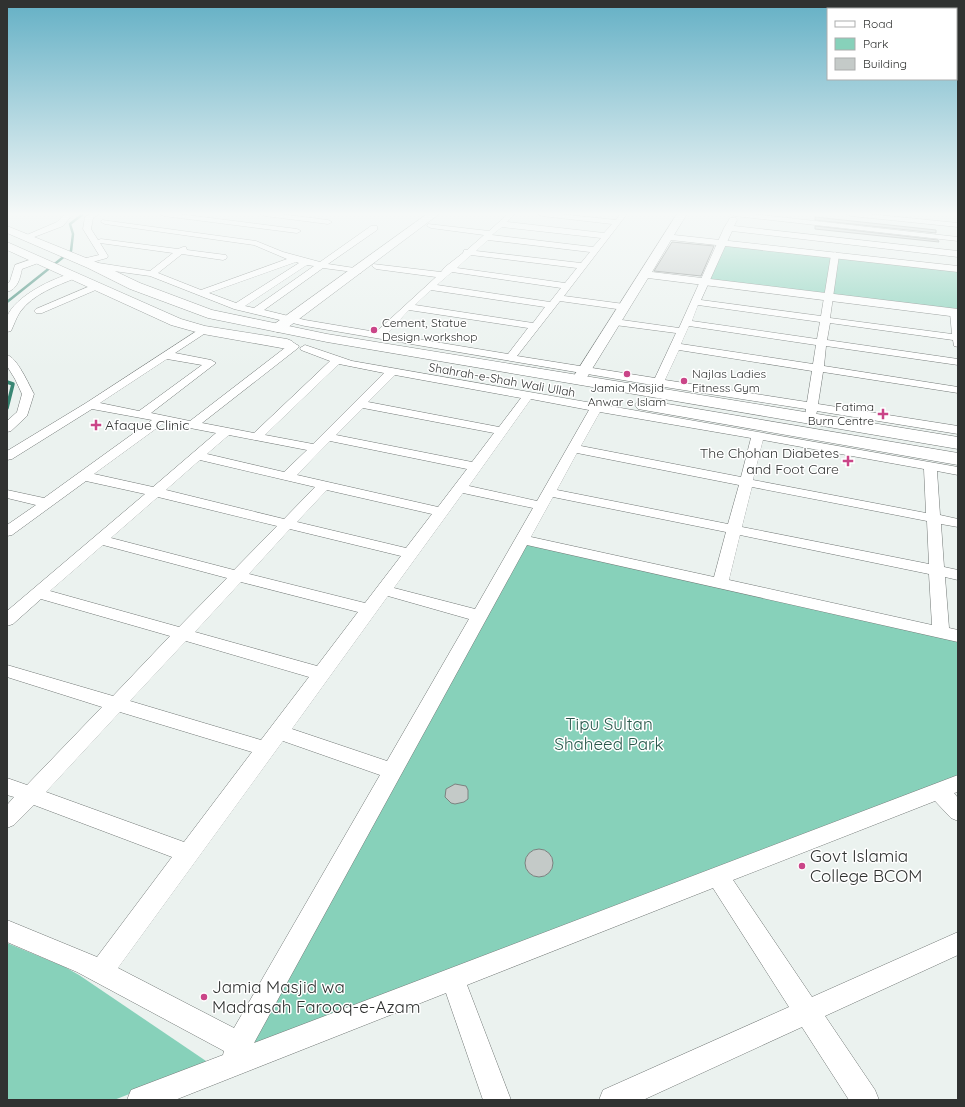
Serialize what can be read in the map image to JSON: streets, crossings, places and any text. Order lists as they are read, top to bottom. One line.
{"streets":{"main road":["Shahrah-e-Shah Wali Ullah"]},"parks":["Tipu Sultan Shaheed Park"],"places":{"other":["Cement, Statue Design workshop","Jamia Masjid Anwar e Islam","Najlas Ladies Fitness Gym","Govt Islamia College BCOM","Jamia Masjid wa Madrasah Farooq-e-Azam"],"health":["Fatima Burn Centre","Afaque Clinic","The Chohan Diabetes and Foot Care"]},"legend":["Road","Park","Building"]}
